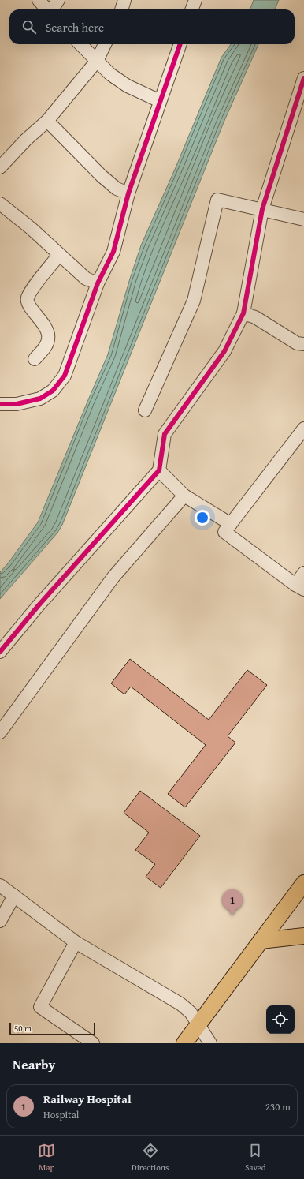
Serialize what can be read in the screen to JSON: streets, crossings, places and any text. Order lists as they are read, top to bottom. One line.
{"scale_bar":"50 m","page":{"search":"Search here","pins":"1","scale":"50 m","heading":"Nearby","list":[{"mark":"1","name":"Railway Hospital","note":"Hospital","value":"230 m"}],"nav":["Map","Directions","Saved"]}}
